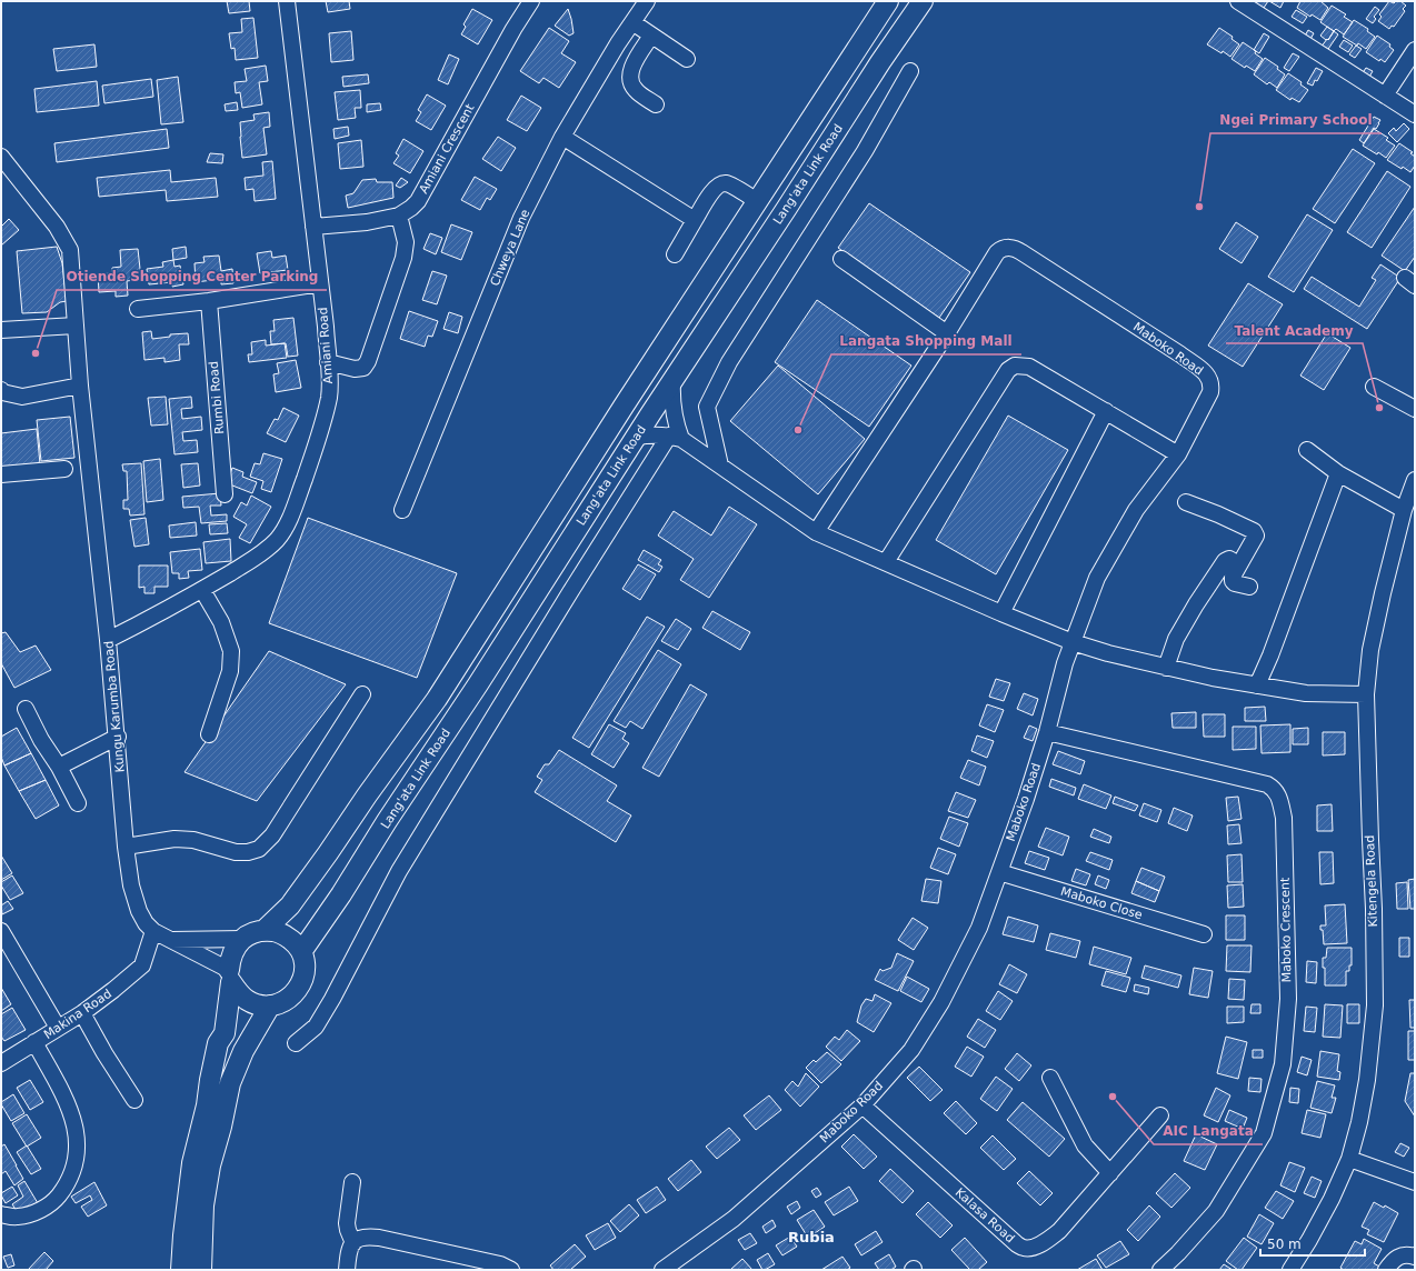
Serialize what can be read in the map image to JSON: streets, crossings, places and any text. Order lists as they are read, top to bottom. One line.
{"streets":{"main road":["Lang'ata Link Road"],"street":["Amiani Crescent","Chweya Lane","Amiani Road","Maboko Road","Rumbi Road","Kungu Karumba Road","Kitengela Road","Maboko Close","Maboko Crescent","Makina Road","Kalasa Road"]},"crossings":[["Amiani Crescent","Amiani Road"],["Lang'ata Link Road","Kungu Karumba Road"],["Amiani Road","Kungu Karumba Road"],["Maboko Road","Maboko Close"],["Maboko Road","Maboko Crescent"],["Maboko Road","Kalasa Road"],["Kungu Karumba Road","Makina Road"]],"districts":["Rubia"],"places":["Ngei Primary School","Otiende Shopping Center Parking","Talent Academy","Langata Shopping Mall","AIC Langata"],"scale_bar":"50 m"}
